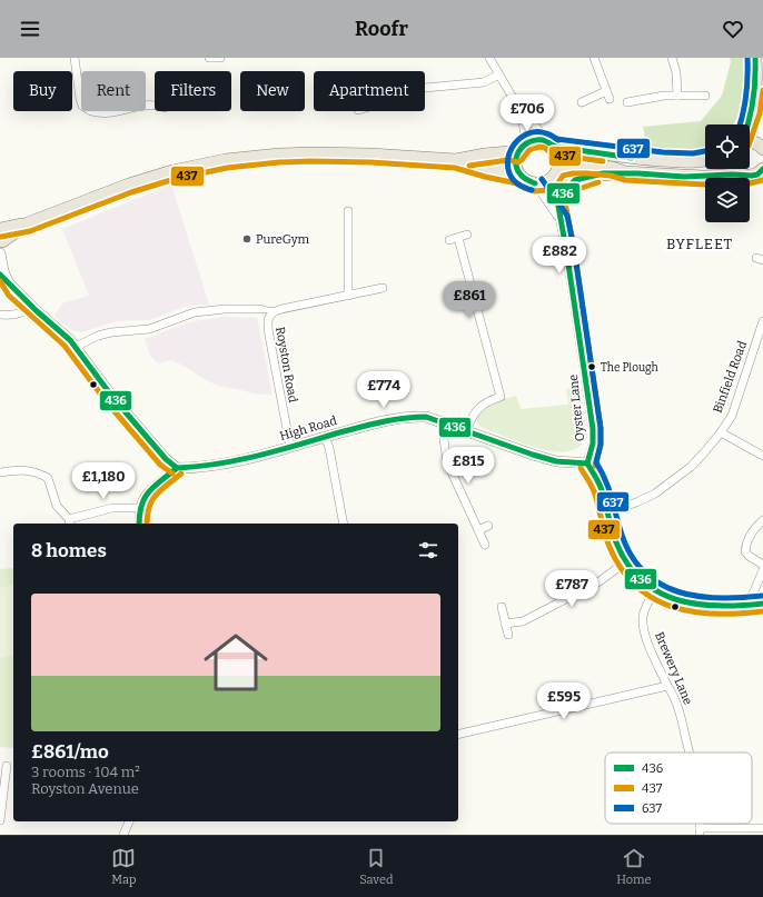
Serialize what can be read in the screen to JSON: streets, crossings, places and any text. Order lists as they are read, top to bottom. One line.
{"streets":{"street":["Royston Road","Binfield Road","Oyster Lane","High Road","Brewery Lane"]},"crossings":[["Royston Road","High Road"],["Oyster Lane","High Road"]],"districts":["BYFLEET"],"places":["PureGym","The Plough"],"lines":["transit line 436","transit line 637","transit line 437"],"legend":["436","437","637"],"page":{"header":"Roofr","chip":["Buy","Rent","Filters","New","Apartment"],"price":["£706","£882","£861","£774","£815","£1,180","£787","£595"],"heading":"8 homes","list":[{"name":"£861/mo","note":"3 rooms · 104 m² · Royston Avenue"}],"tabs":["Map","Saved","Home"]}}
